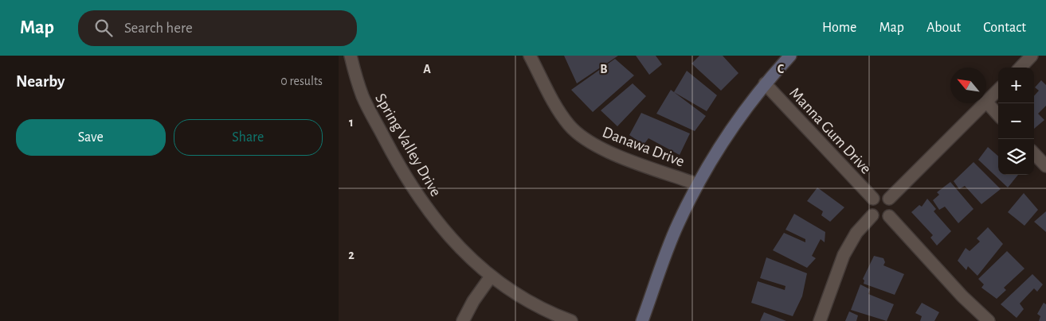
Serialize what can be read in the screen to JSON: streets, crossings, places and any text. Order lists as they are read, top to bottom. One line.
{"streets":{"street":["Manna Gum Drive","Spring Valley Drive","Danawa Drive"]},"north":"top left","page":{"header":"Map","search":"Search here","nav":["Home","Map","About","Contact"],"heading":["Nearby","0 results"],"map_buttons":["+","−"],"buttons":["Save","Share"]},"grid":{"columns":["A","B","C"],"rows":["1","2"]}}
